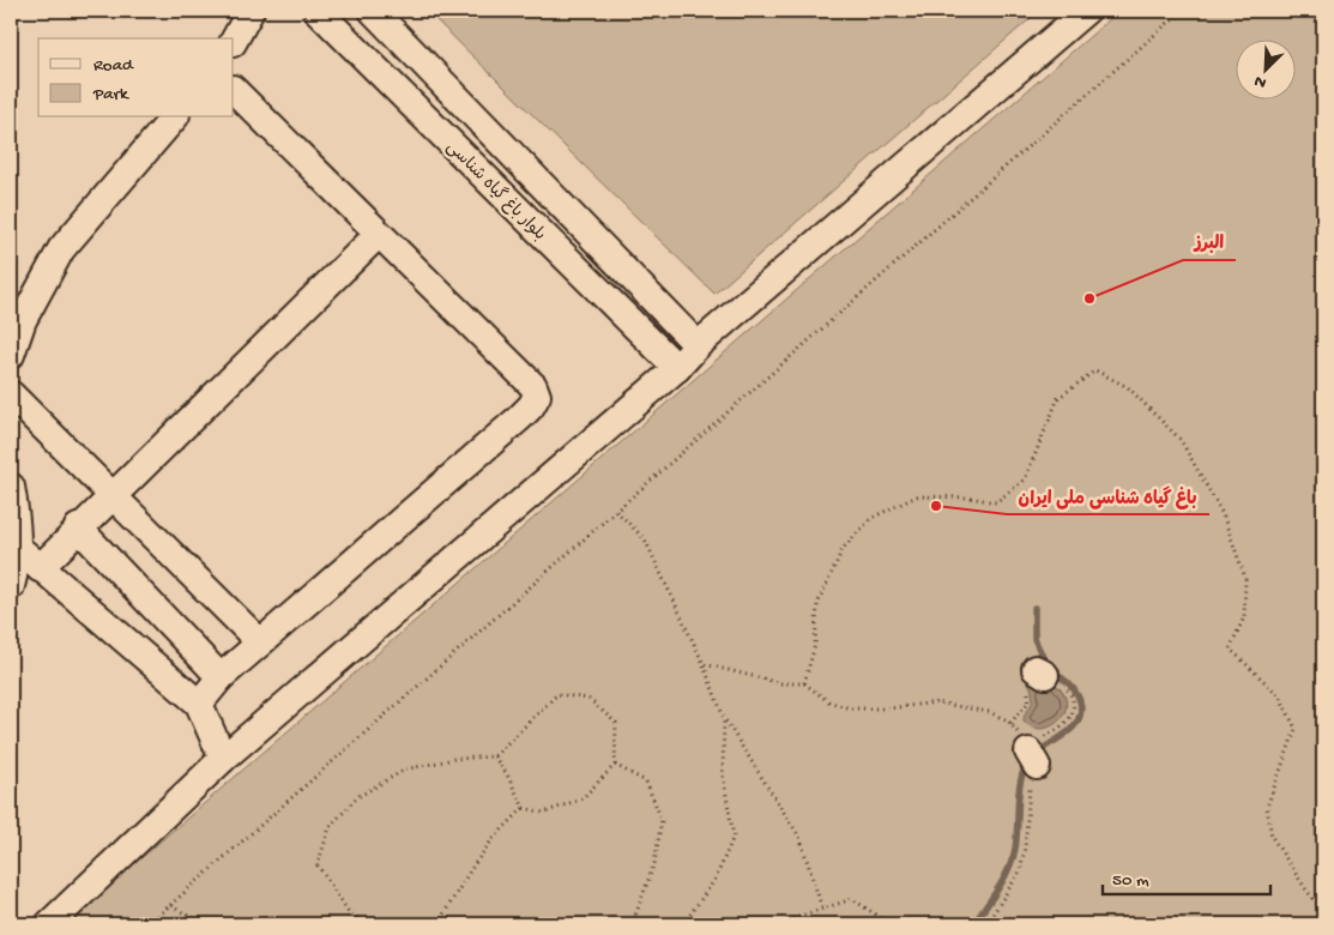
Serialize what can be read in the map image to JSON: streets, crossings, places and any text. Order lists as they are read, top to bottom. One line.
{"streets":{"street":["بلوار باغ گیاه شناسی"]},"places":["البرز","باغ گیاه‌ شناسی ملی ایران"],"legend":["Road","Park"],"scale_bar":"50 m","north":"bottom left"}
